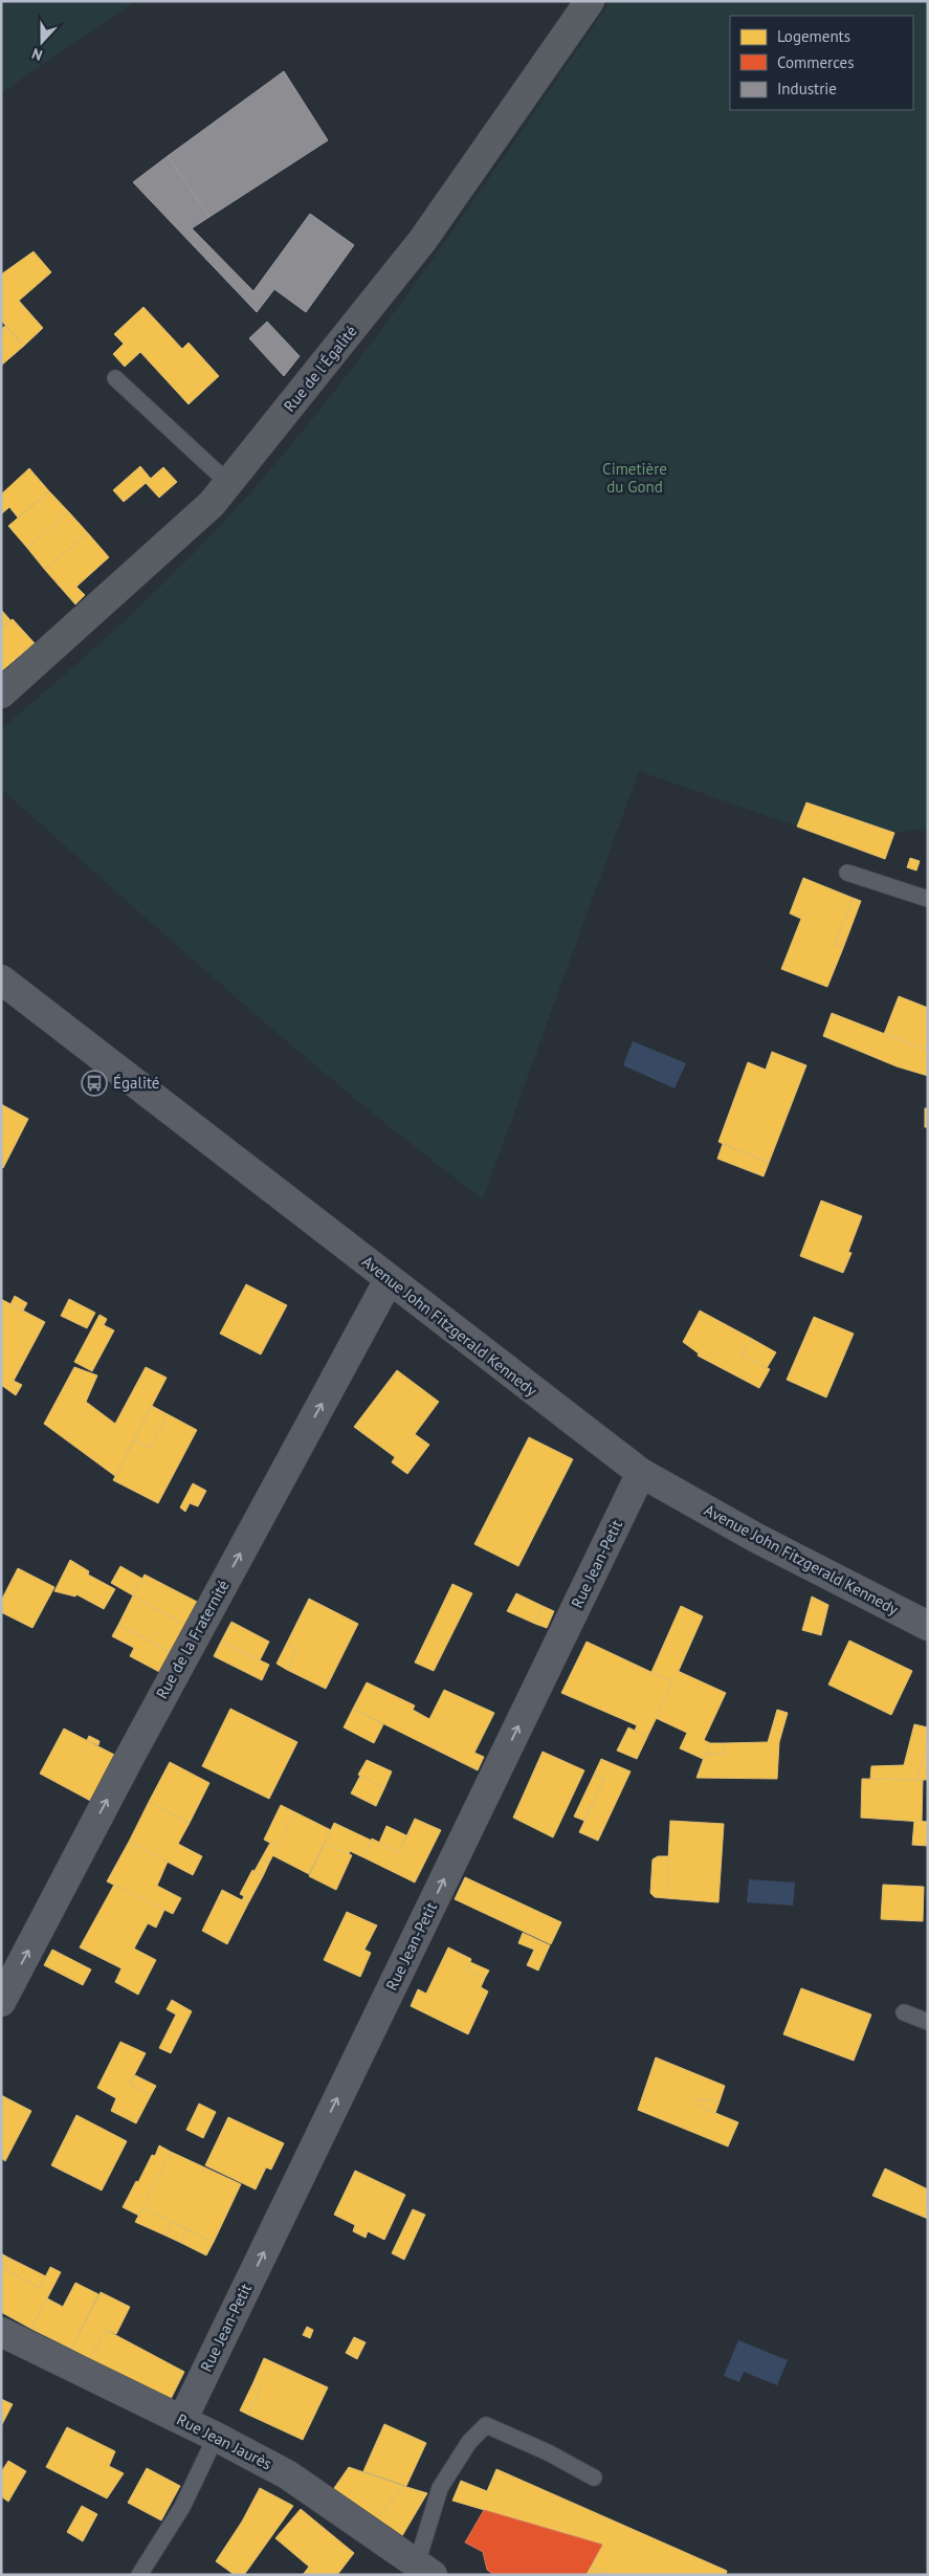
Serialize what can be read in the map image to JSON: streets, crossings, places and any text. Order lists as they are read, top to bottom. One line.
{"streets":{"street":["Rue de l'Égalité","Avenue John Fitzgerald Kennedy","Rue Jean-Petit","Rue de la Fraternité","Rue Jean Jaurès"]},"crossings":[["Avenue John Fitzgerald Kennedy","Rue Jean-Petit"],["Avenue John Fitzgerald Kennedy","Rue de la Fraternité"],["Rue Jean-Petit","Rue Jean Jaurès"]],"one_way":["Rue Jean-Petit","Rue de la Fraternité"],"parks":["Cimetière du Gond"],"places":{"bus stop":["Égalité"]},"legend":["Logements","Commerces","Industrie"],"north":"bottom"}
